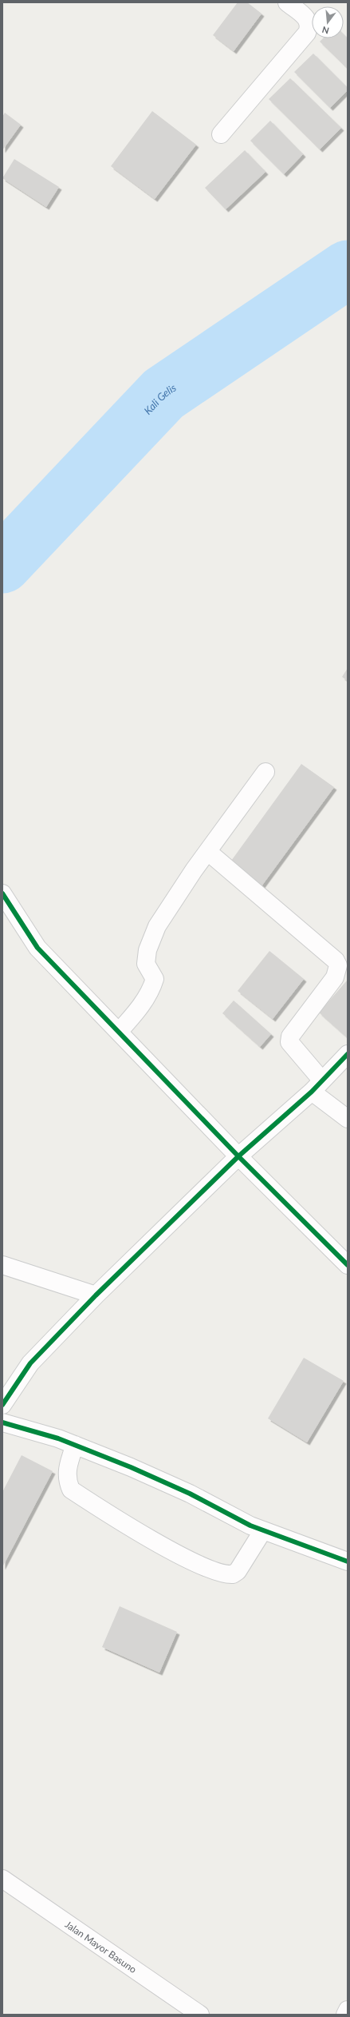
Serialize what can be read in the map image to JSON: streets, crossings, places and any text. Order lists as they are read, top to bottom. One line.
{"streets":{"street":["Jalan Mayor Basuno"]},"water":["Kali Gelis"],"north":"bottom"}
